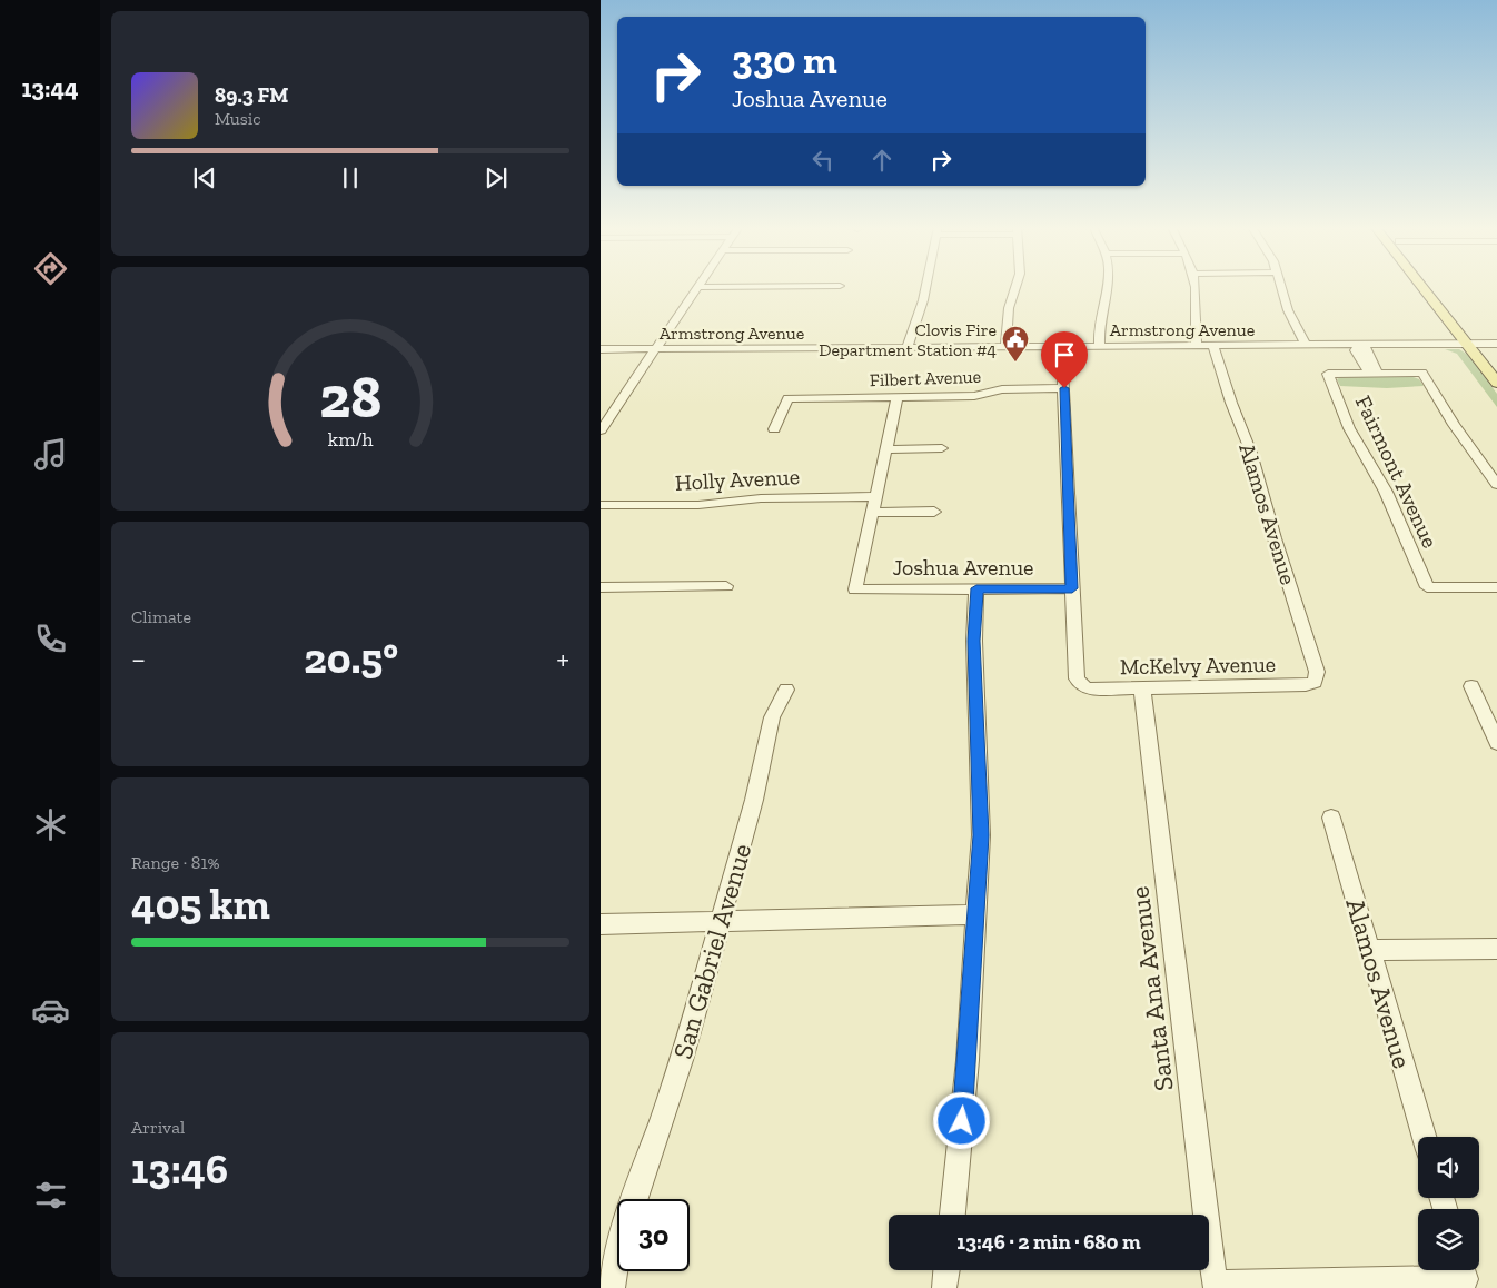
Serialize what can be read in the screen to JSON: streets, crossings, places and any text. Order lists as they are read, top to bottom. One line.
{"streets":{"street":["Armstrong Avenue","Filbert Avenue","Fairmont Avenue","Holly Avenue","Alamos Avenue","Joshua Avenue","McKelvy Avenue","San Gabriel Avenue","Santa Ana Avenue"]},"crossings":[["Armstrong Avenue","Fairmont Avenue"],["Armstrong Avenue","Alamos Avenue"],["Alamos Avenue","McKelvy Avenue"],["Joshua Avenue","McKelvy Avenue"],["McKelvy Avenue","Santa Ana Avenue"]],"places":{"public building":["Clovis Fire Department Station #4"]},"page":{"tabs":"13:44","turn":["330 m","Joshua Avenue"],"song":["89.3 FM","Music"],"tile":["Climate",["Range · 81%","405 km"],["Arrival","13:46"]],"heat":["−","20.5°","+"],"limit":"30","trip":"13:46 · 2 min · 680 m","gauge":["28","km/h"]}}
